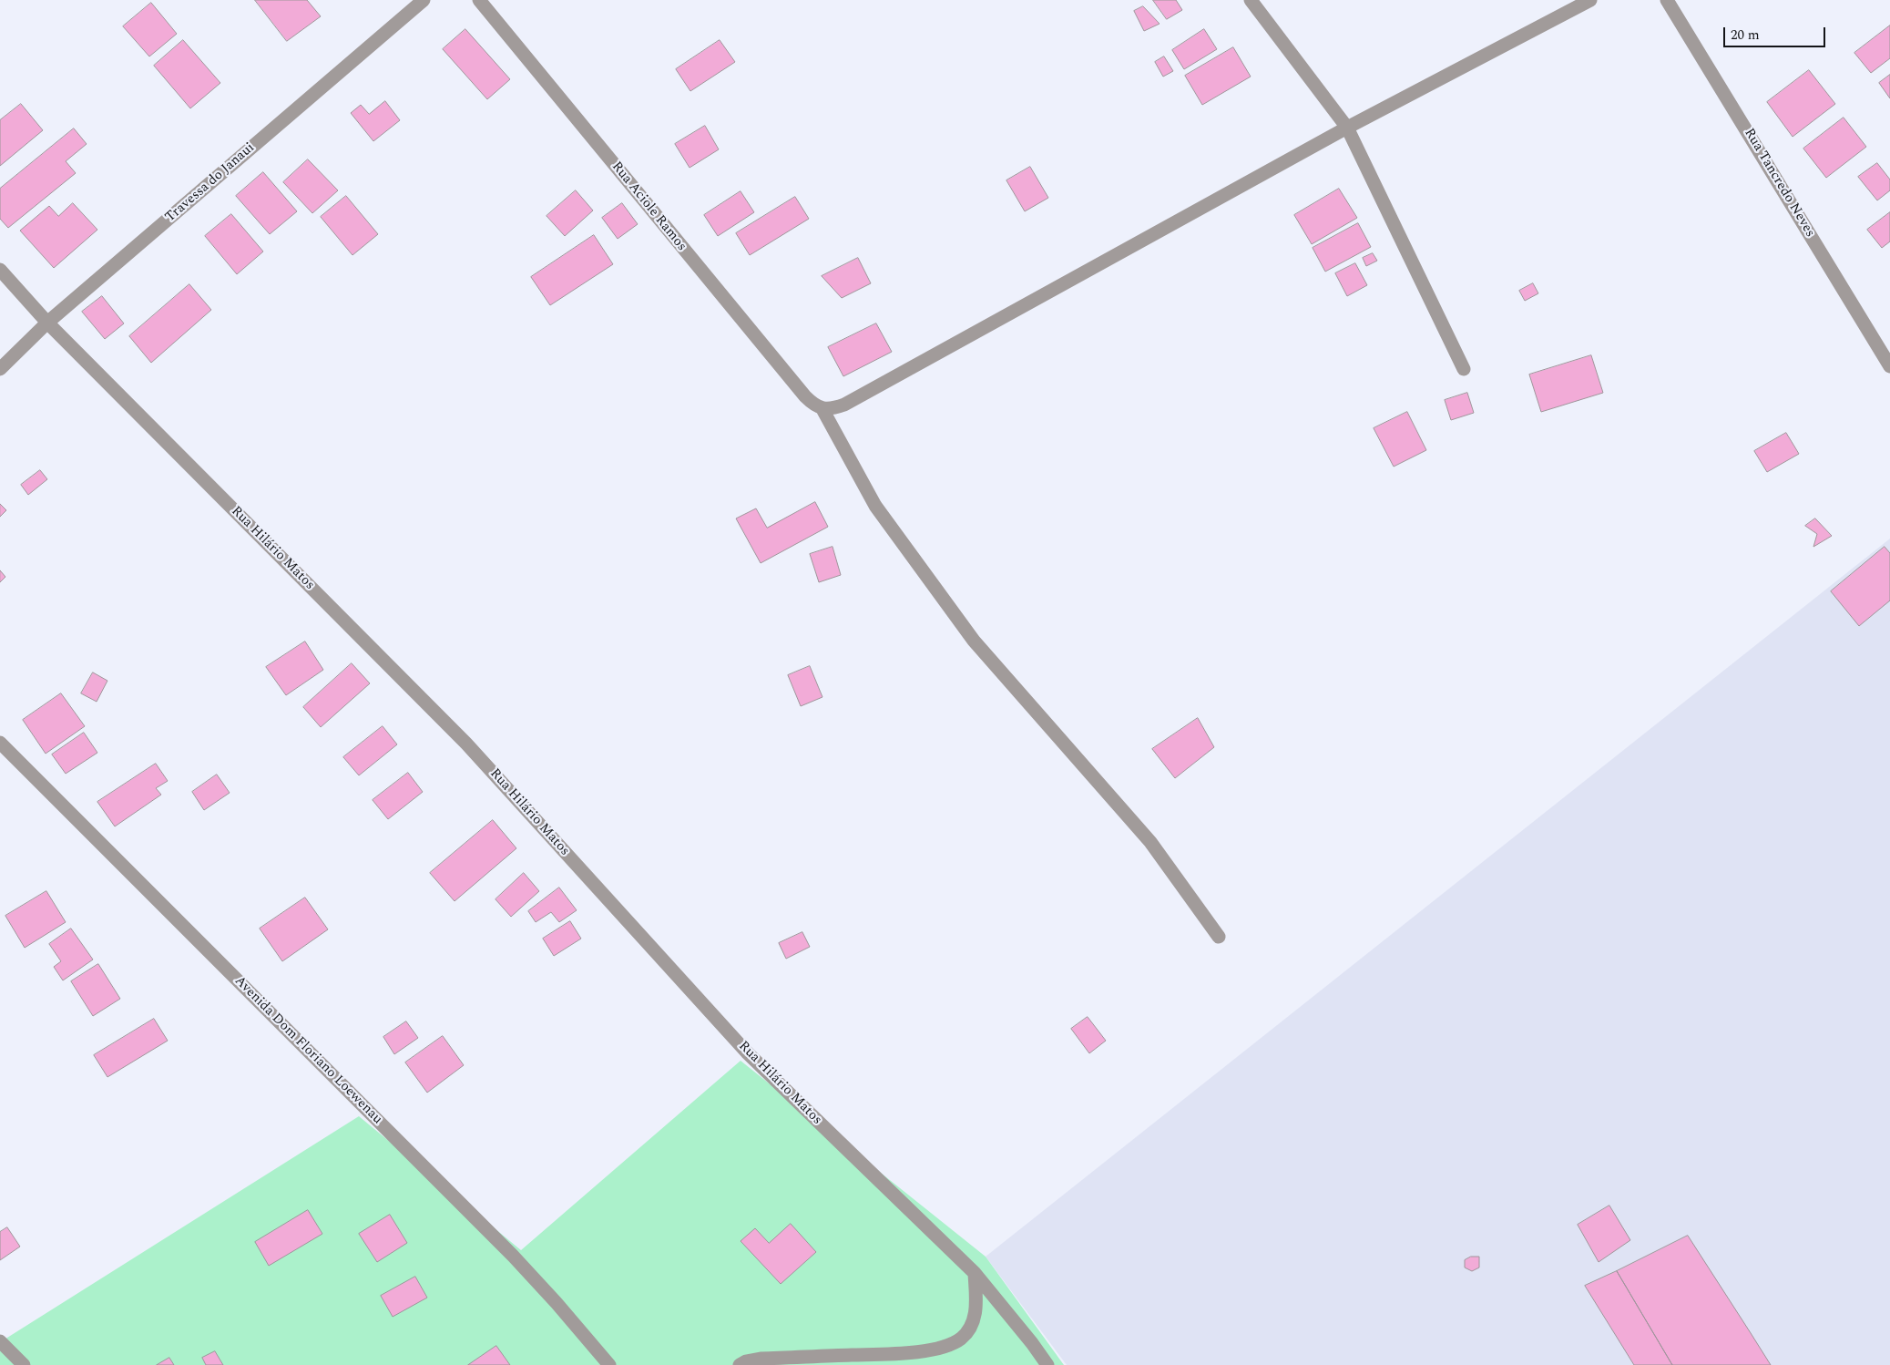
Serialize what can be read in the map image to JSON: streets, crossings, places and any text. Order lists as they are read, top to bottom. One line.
{"streets":{"street":["Travessa do Janaui","Rua Tancredo Neves","Rua Aciole Ramos","Rua Hilário Matos","Avenida Dom Floriano Loewenau"]},"crossings":[["Travessa do Janaui","Rua Hilário Matos"]],"scale_bar":"20 m"}
